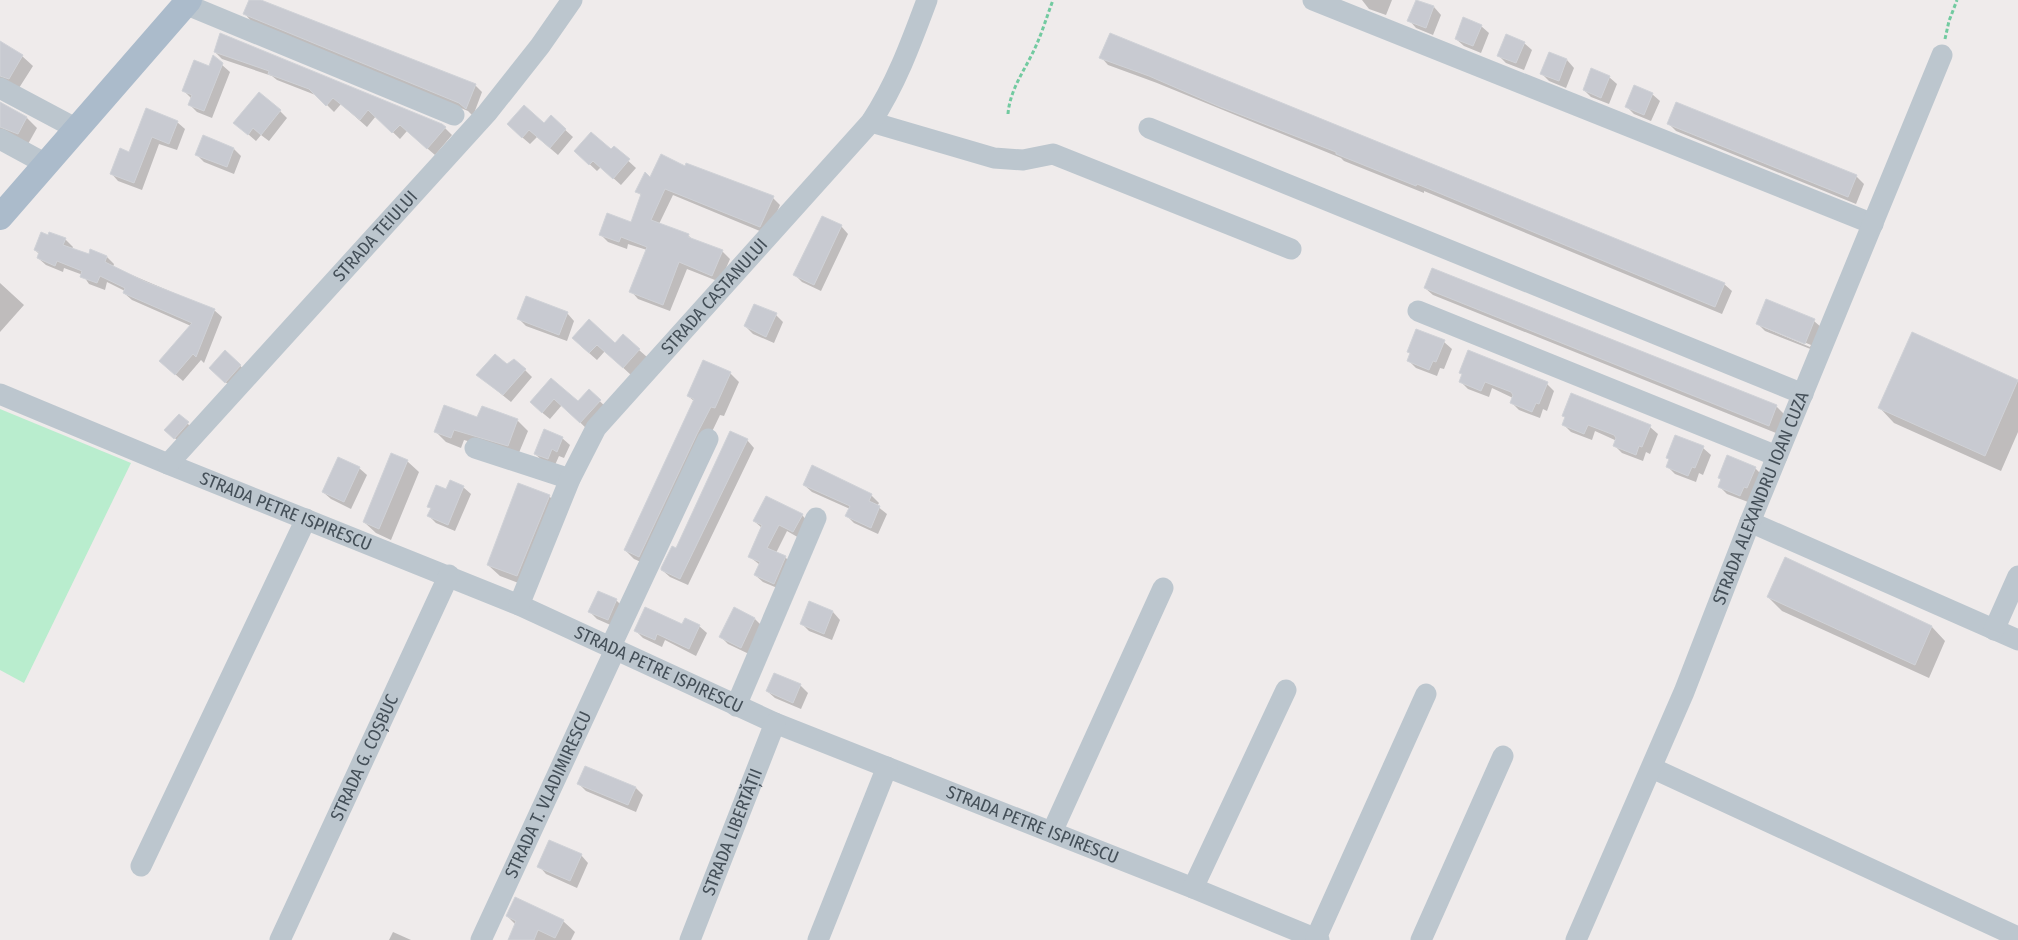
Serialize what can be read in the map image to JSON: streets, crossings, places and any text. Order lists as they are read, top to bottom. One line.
{"streets":{"street":["STRADA TEIULUI","STRADA CASTANULUI","STRADA ALEXANDRU IOAN CUZA","STRADA PETRE ISPIRESCU","STRADA G. COȘBUC","STRADA T. VLADIMIRESCU","STRADA LIBERTĂȚII"]},"crossings":[["STRADA TEIULUI","STRADA PETRE ISPIRESCU"],["STRADA CASTANULUI","STRADA PETRE ISPIRESCU"],["STRADA PETRE ISPIRESCU","STRADA G. COȘBUC"],["STRADA PETRE ISPIRESCU","STRADA T. VLADIMIRESCU"],["STRADA PETRE ISPIRESCU","STRADA LIBERTĂȚII"]]}
